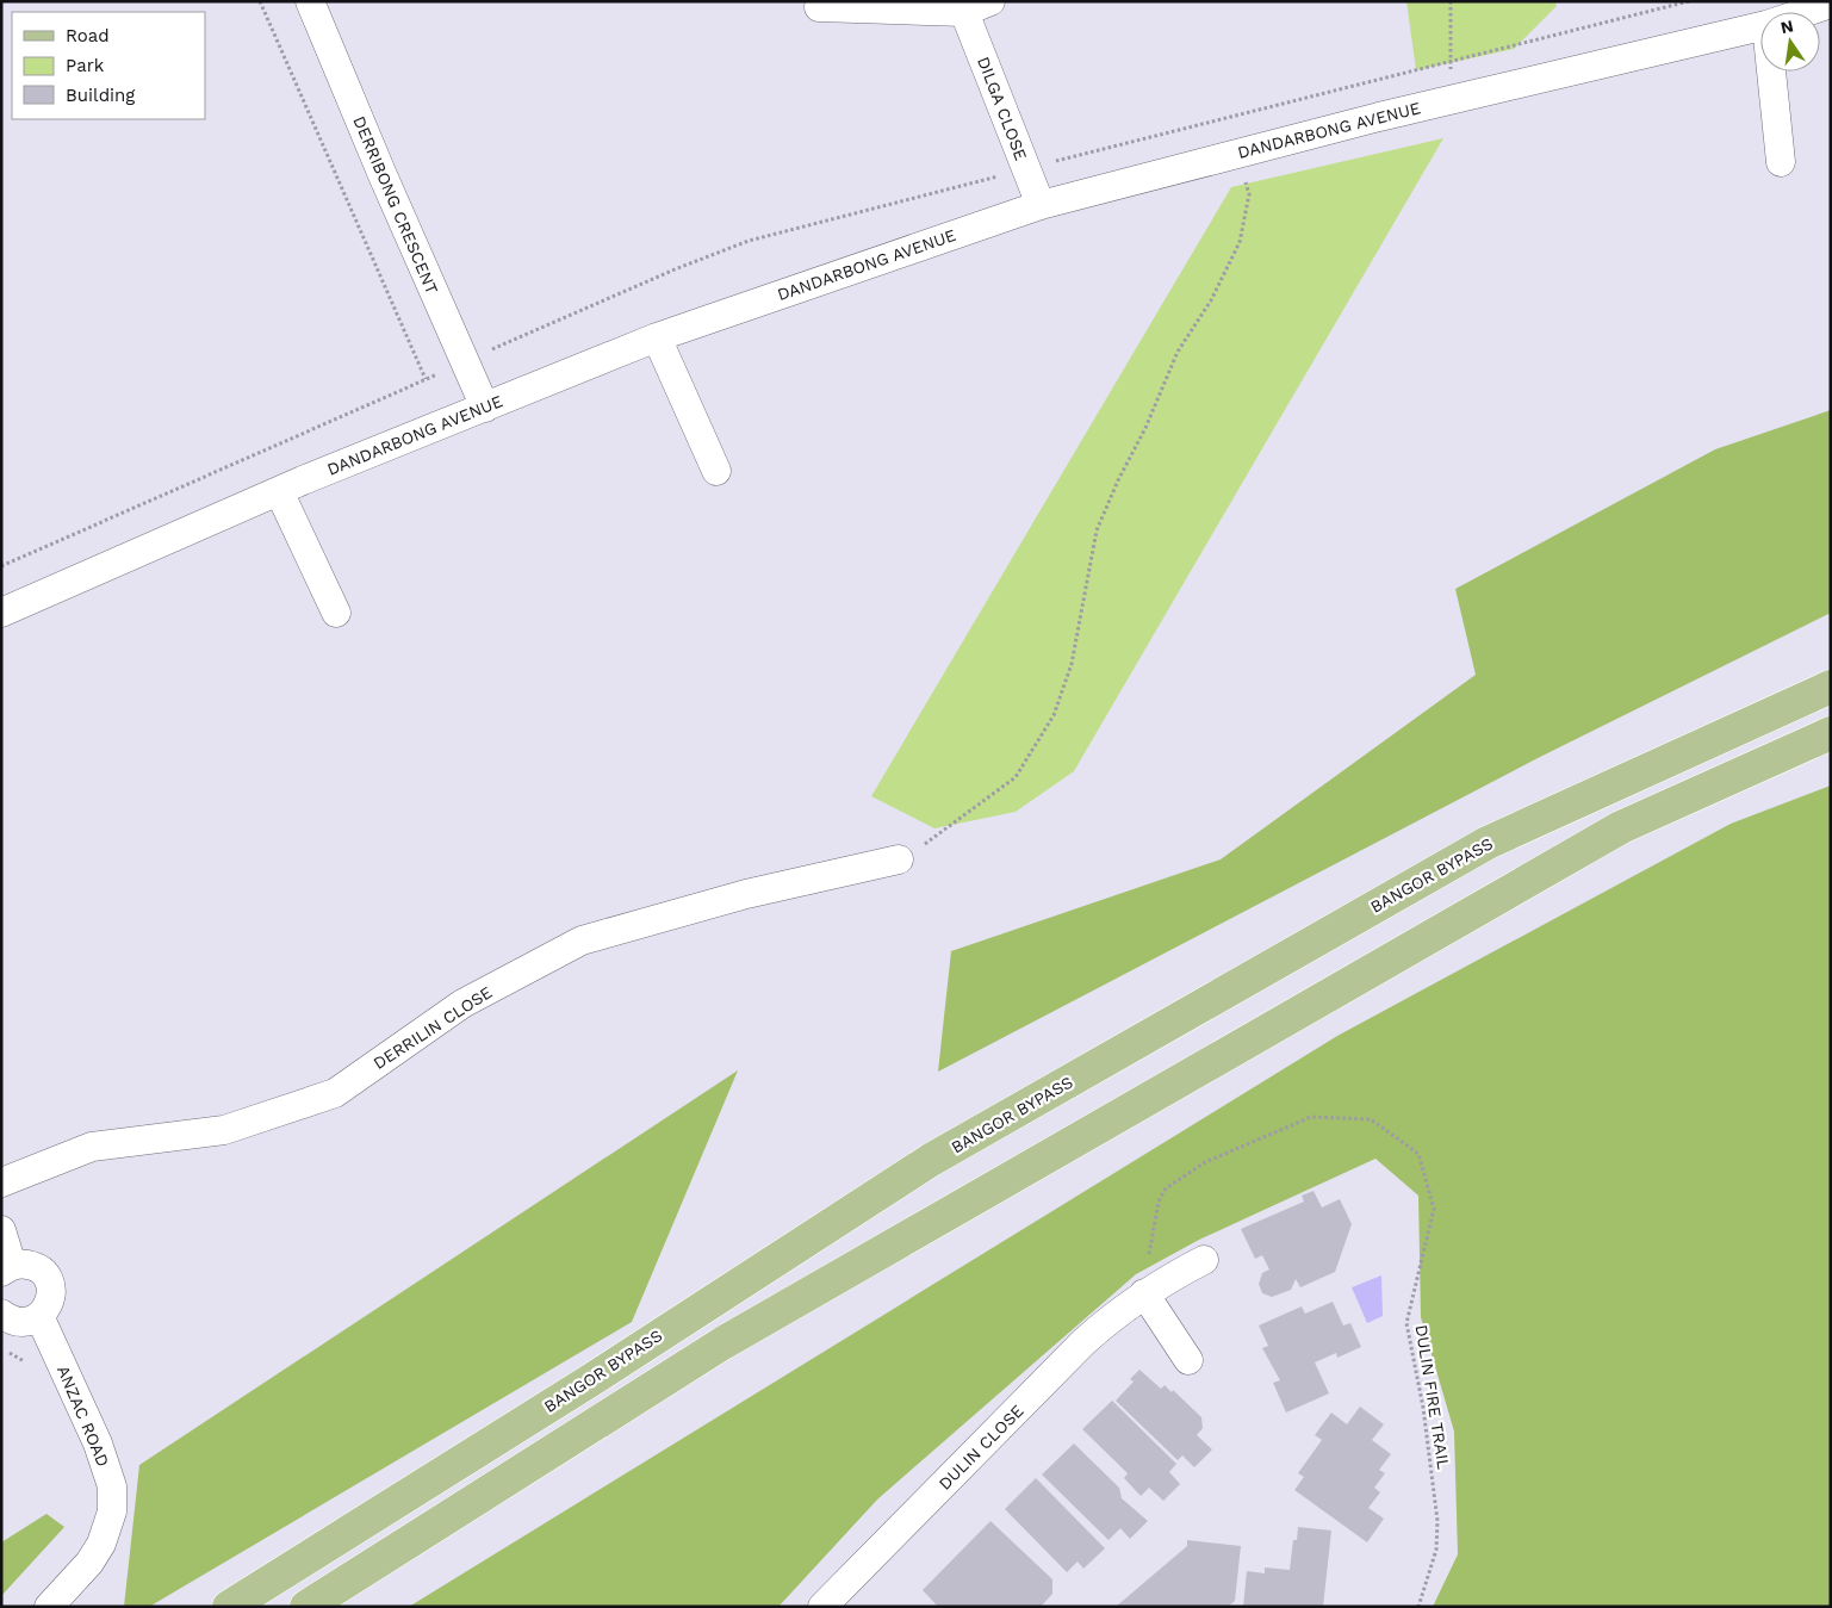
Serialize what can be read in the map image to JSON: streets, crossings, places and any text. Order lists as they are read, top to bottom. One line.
{"streets":{"main road":["BANGOR BYPASS"],"street":["DILGA CLOSE","DANDARBONG AVENUE","DERRIBONG CRESCENT","DERRILIN CLOSE","ANZAC ROAD","DULIN CLOSE"],"path":["DULIN FIRE TRAIL"]},"crossings":[["DILGA CLOSE","DANDARBONG AVENUE"],["DANDARBONG AVENUE","DERRIBONG CRESCENT"],["DULIN FIRE TRAIL","DULIN CLOSE"]],"legend":["Road","Park","Building"],"north":"top"}
